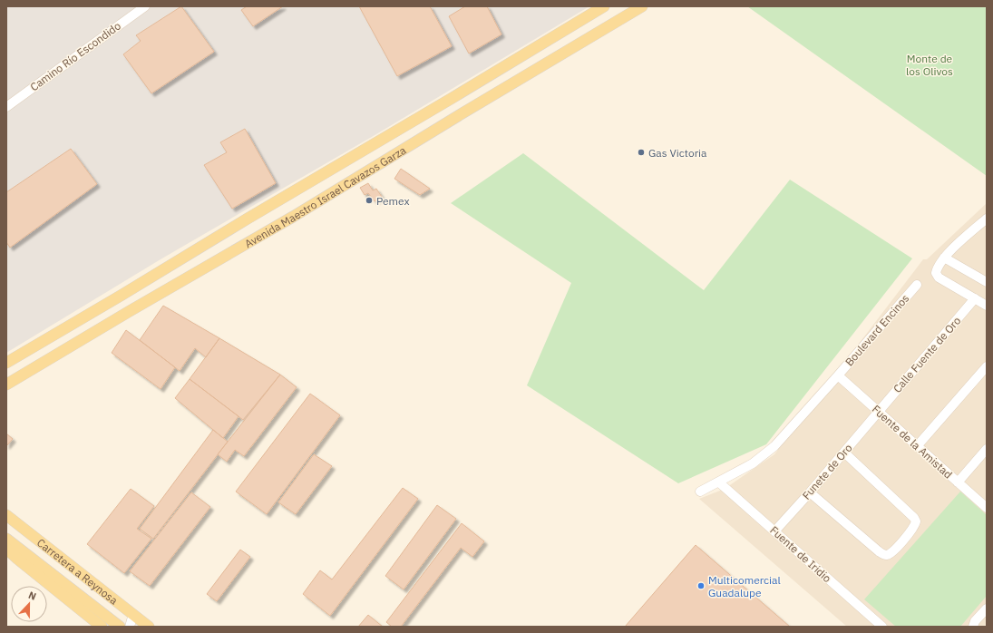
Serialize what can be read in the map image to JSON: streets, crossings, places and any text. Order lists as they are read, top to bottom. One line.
{"streets":{"main road":["Avenida Maestro Israel Cavazos Garza","Carretera a Reynosa"],"street":["Camino Río Escondido","Boulevard Encinos","Calle Fuente de Oro","Fuente de la Amistad","Funete de Oro","Fuente de Iridio"]},"crossings":[["Boulevard Encinos","Fuente de la Amistad"],["Boulevard Encinos","Fuente de Iridio"],["Calle Fuente de Oro","Fuente de la Amistad"],["Calle Fuente de Oro","Funete de Oro"],["Fuente de la Amistad","Funete de Oro"],["Funete de Oro","Fuente de Iridio"]],"parks":["Monte de los Olivos"],"places":["Gas Victoria","Pemex","Multicomercial Guadalupe"],"north":"top"}
